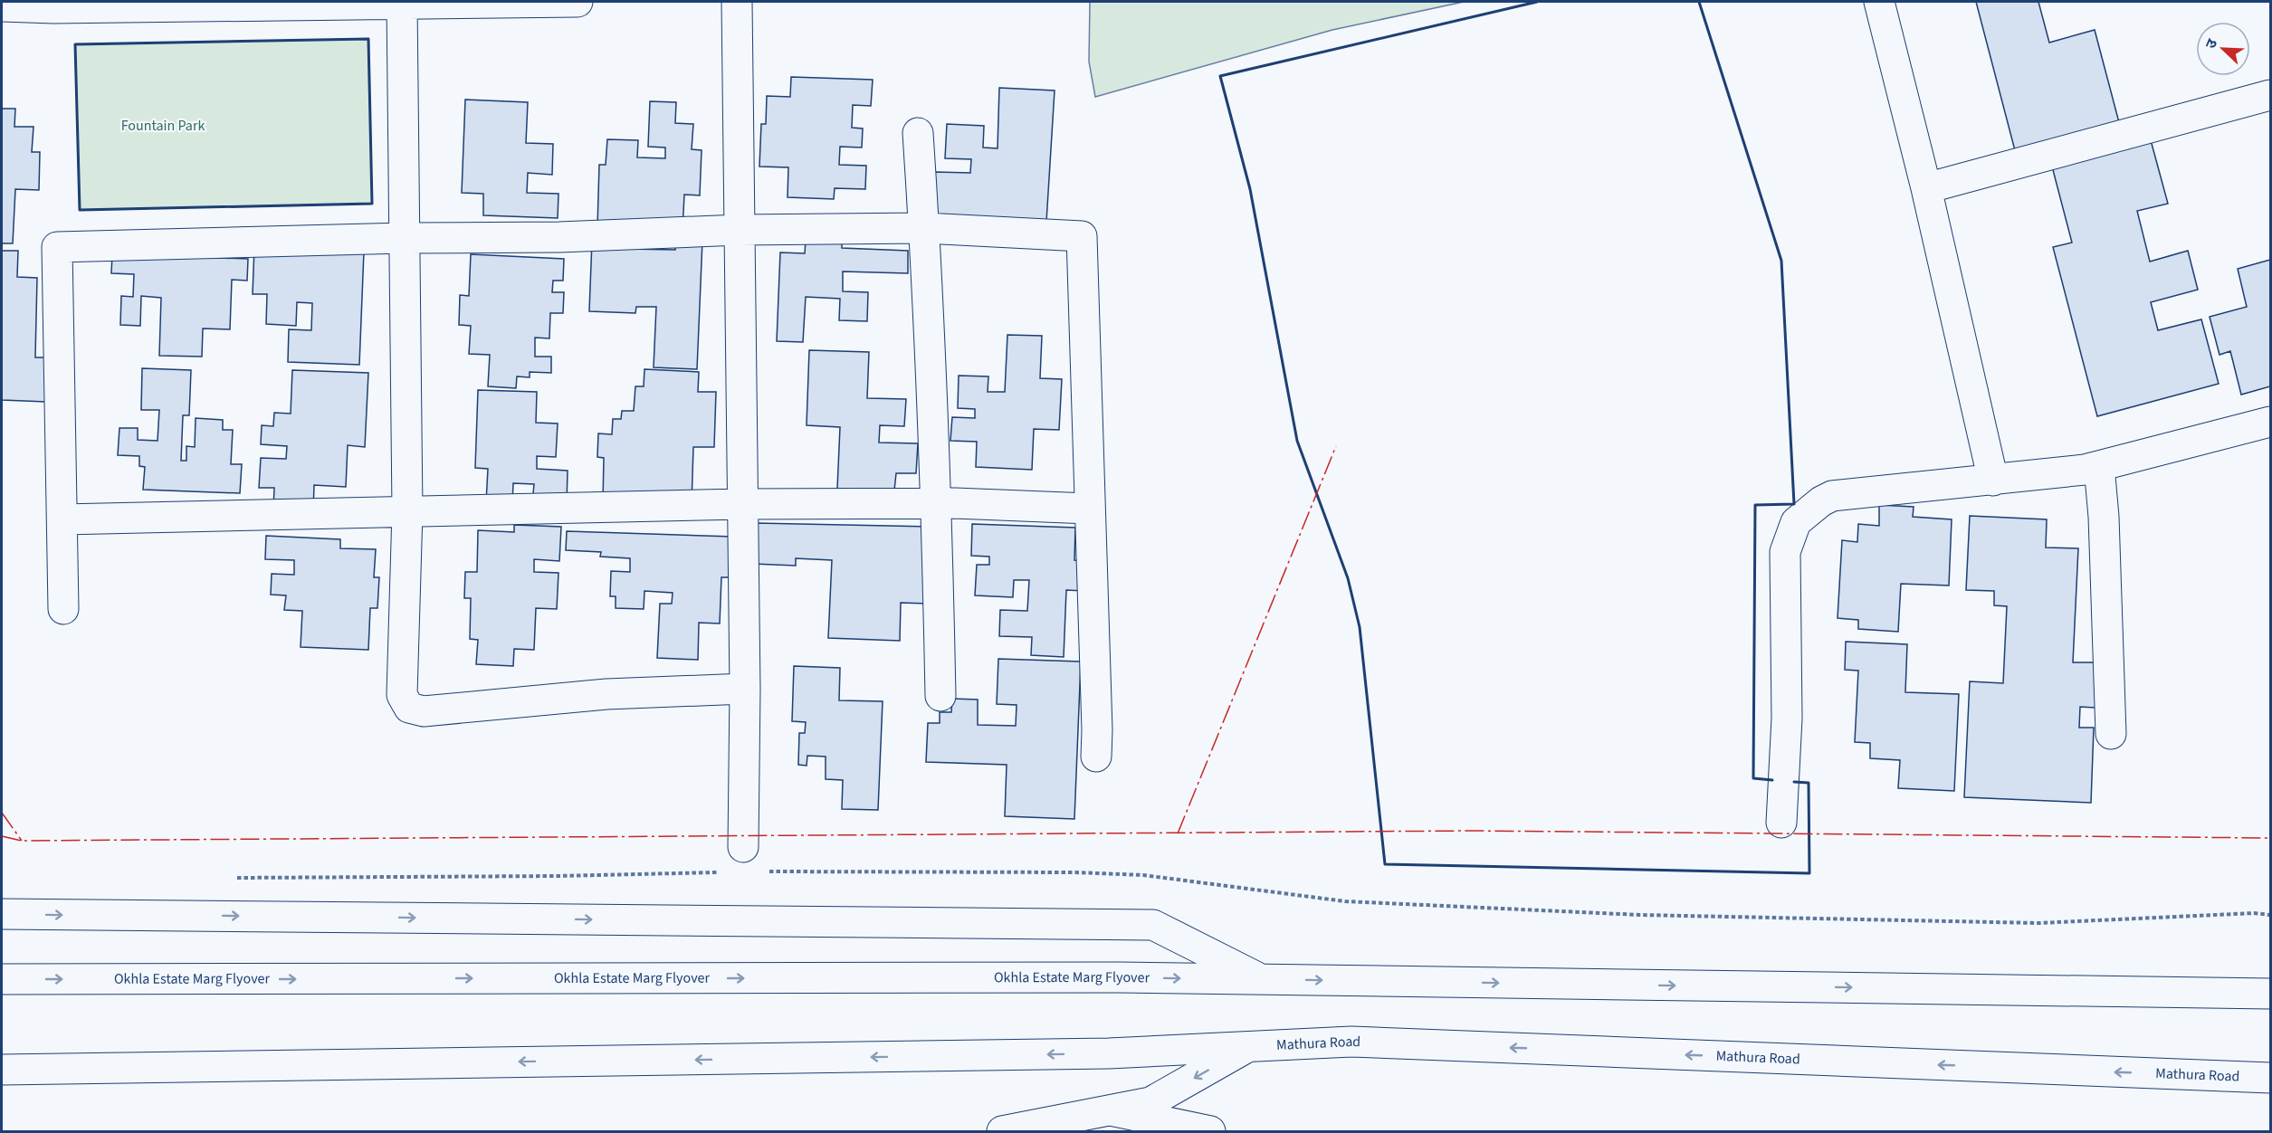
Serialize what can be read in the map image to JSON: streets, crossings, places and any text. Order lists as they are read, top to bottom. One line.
{"streets":{"main road":["Okhla Estate Marg Flyover","Mathura Road"]},"parks":["Fountain Park"],"north":"top left"}
